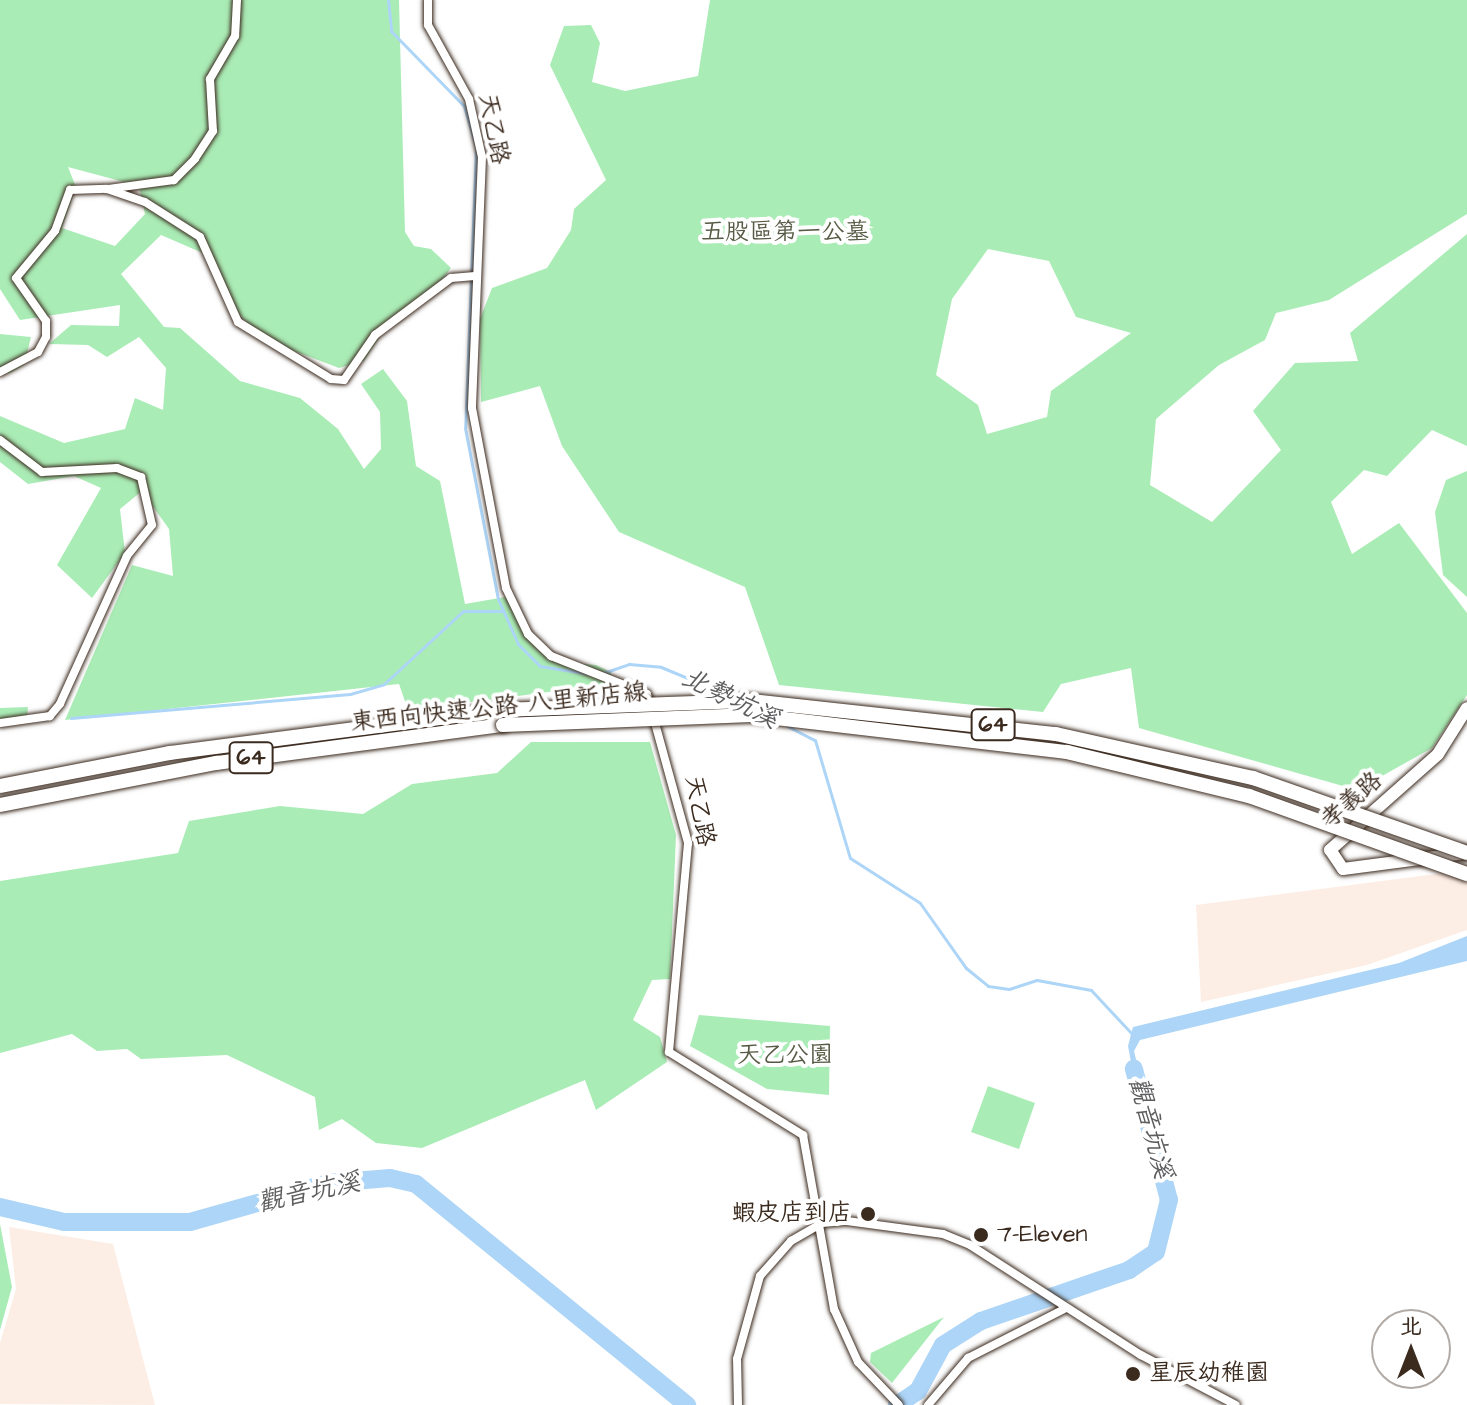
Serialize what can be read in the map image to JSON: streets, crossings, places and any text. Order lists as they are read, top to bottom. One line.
{"streets":{"highway":["東西向快速公路 八里新店線","64"],"street":["天乙路","孝義路"]},"crossings":[["東西向快速公路 八里新店線","孝義路"]],"water":["北勢坑溪","觀音坑溪"],"parks":["五股區第一公墓","天乙公園"],"places":["蝦皮店到店","7-Eleven","星辰幼稚園"],"north":"top"}
